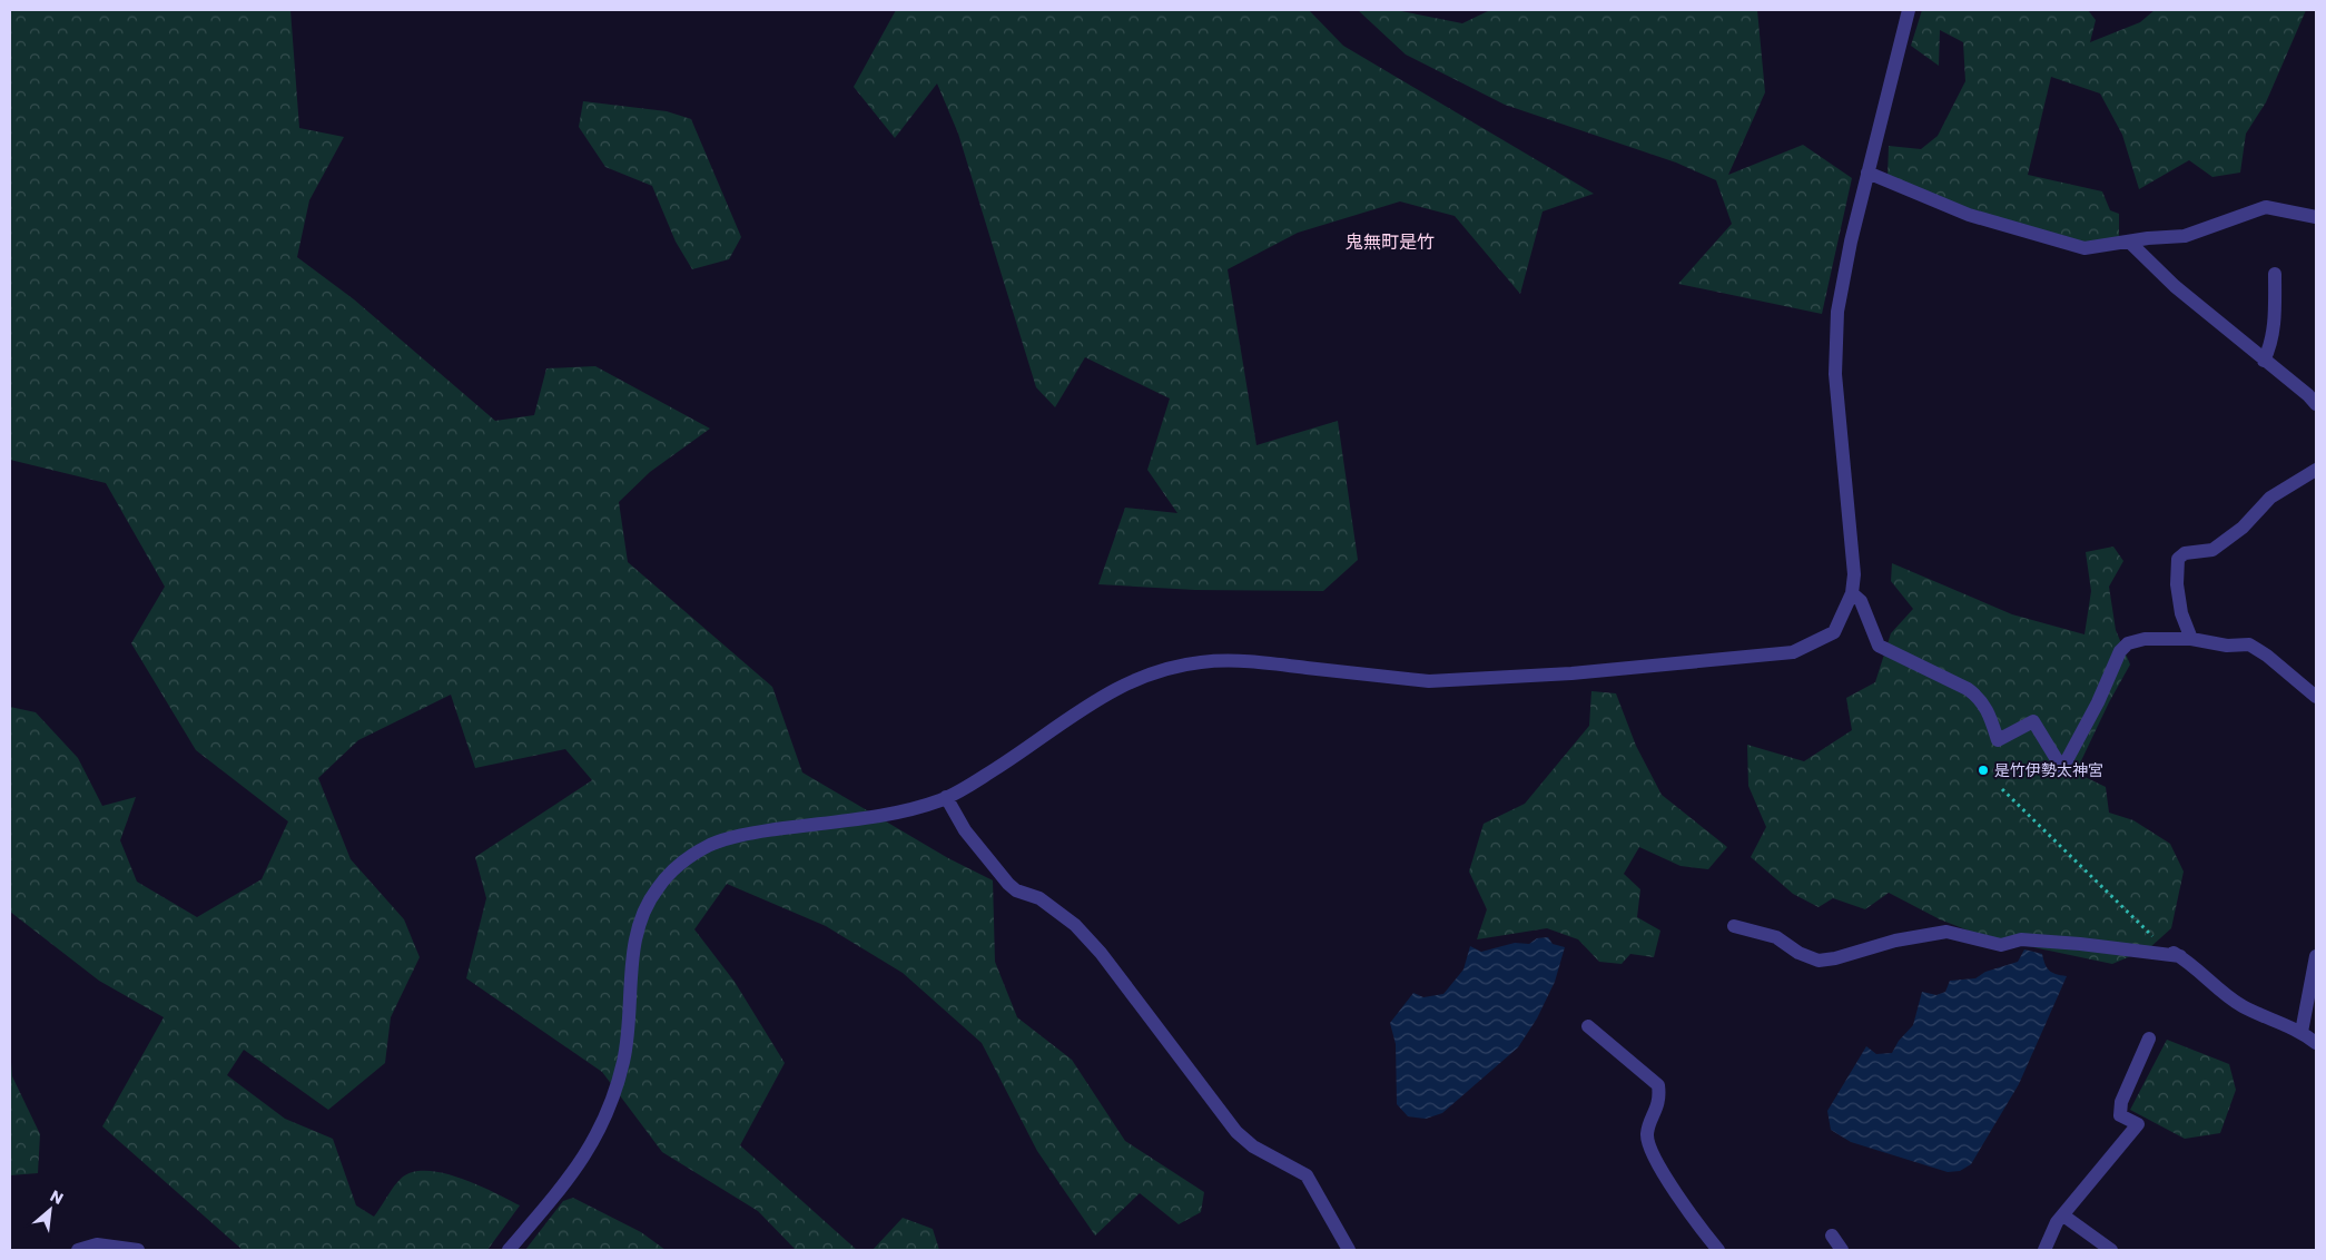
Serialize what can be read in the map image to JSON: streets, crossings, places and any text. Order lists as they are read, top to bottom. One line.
{"districts":["鬼無町是竹"],"places":["是竹伊勢太神宮"],"north":"top right"}
